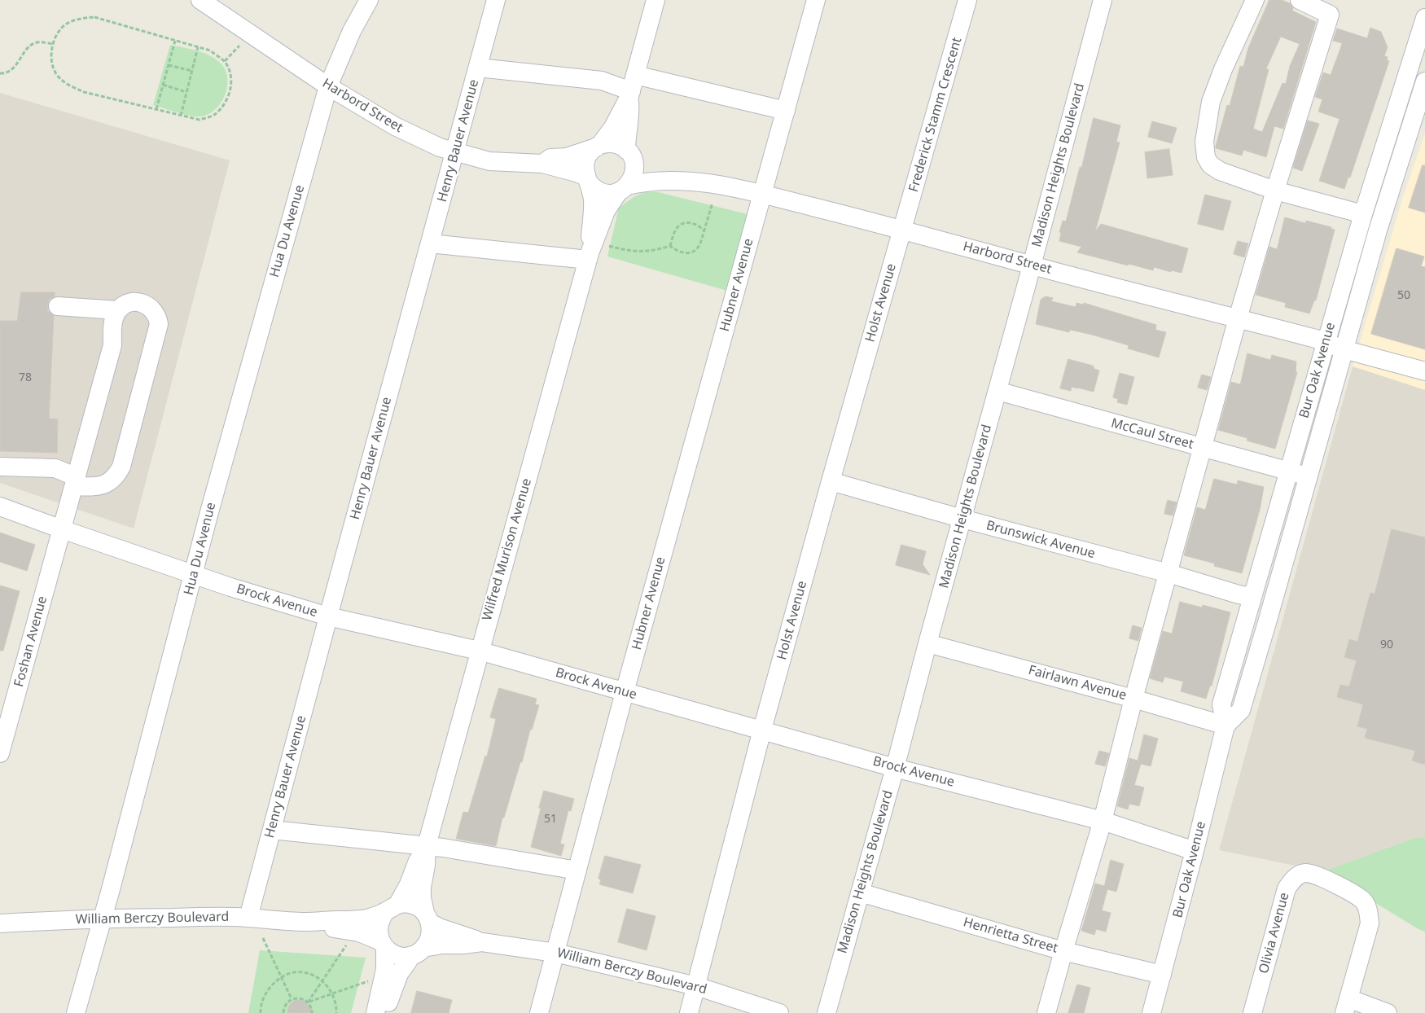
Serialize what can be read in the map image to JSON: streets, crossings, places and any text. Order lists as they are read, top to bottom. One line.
{"streets":{"street":["Harbord Street","Frederick Stamm Crescent","Henry Bauer Avenue","Madison Heights Boulevard","Hua Du Avenue","Hubner Avenue","Holst Avenue","Bur Oak Avenue","McCaul Street","Brunswick Avenue","Wilfred Murison Avenue","Brock Avenue","Foshan Avenue","Fairlawn Avenue","William Berczy Boulevard","Olivia Avenue","Henrietta Street"]},"crossings":[["Harbord Street","Frederick Stamm Crescent"],["Harbord Street","Henry Bauer Avenue"],["Harbord Street","Madison Heights Boulevard"],["Harbord Street","Hua Du Avenue"],["Harbord Street","Hubner Avenue"],["Harbord Street","Holst Avenue"],["Harbord Street","Bur Oak Avenue"],["Harbord Street","Wilfred Murison Avenue"],["Frederick Stamm Crescent","Holst Avenue"],["Henry Bauer Avenue","Brock Avenue"],["Henry Bauer Avenue","William Berczy Boulevard"],["Madison Heights Boulevard","McCaul Street"],["Madison Heights Boulevard","Brunswick Avenue"],["Madison Heights Boulevard","Brock Avenue"],["Madison Heights Boulevard","Fairlawn Avenue"],["Madison Heights Boulevard","Henrietta Street"],["Hua Du Avenue","Brock Avenue"],["Hua Du Avenue","William Berczy Boulevard"],["Hubner Avenue","Brock Avenue"],["Hubner Avenue","William Berczy Boulevard"],["Holst Avenue","Brunswick Avenue"],["Holst Avenue","Brock Avenue"],["Holst Avenue","William Berczy Boulevard"],["Bur Oak Avenue","McCaul Street"],["Bur Oak Avenue","Brunswick Avenue"],["Bur Oak Avenue","Brock Avenue"],["Bur Oak Avenue","Fairlawn Avenue"],["Bur Oak Avenue","Henrietta Street"],["Wilfred Murison Avenue","Brock Avenue"],["Wilfred Murison Avenue","William Berczy Boulevard"],["Brock Avenue","Foshan Avenue"]],"house_numbers":["50","78","90","51"]}
